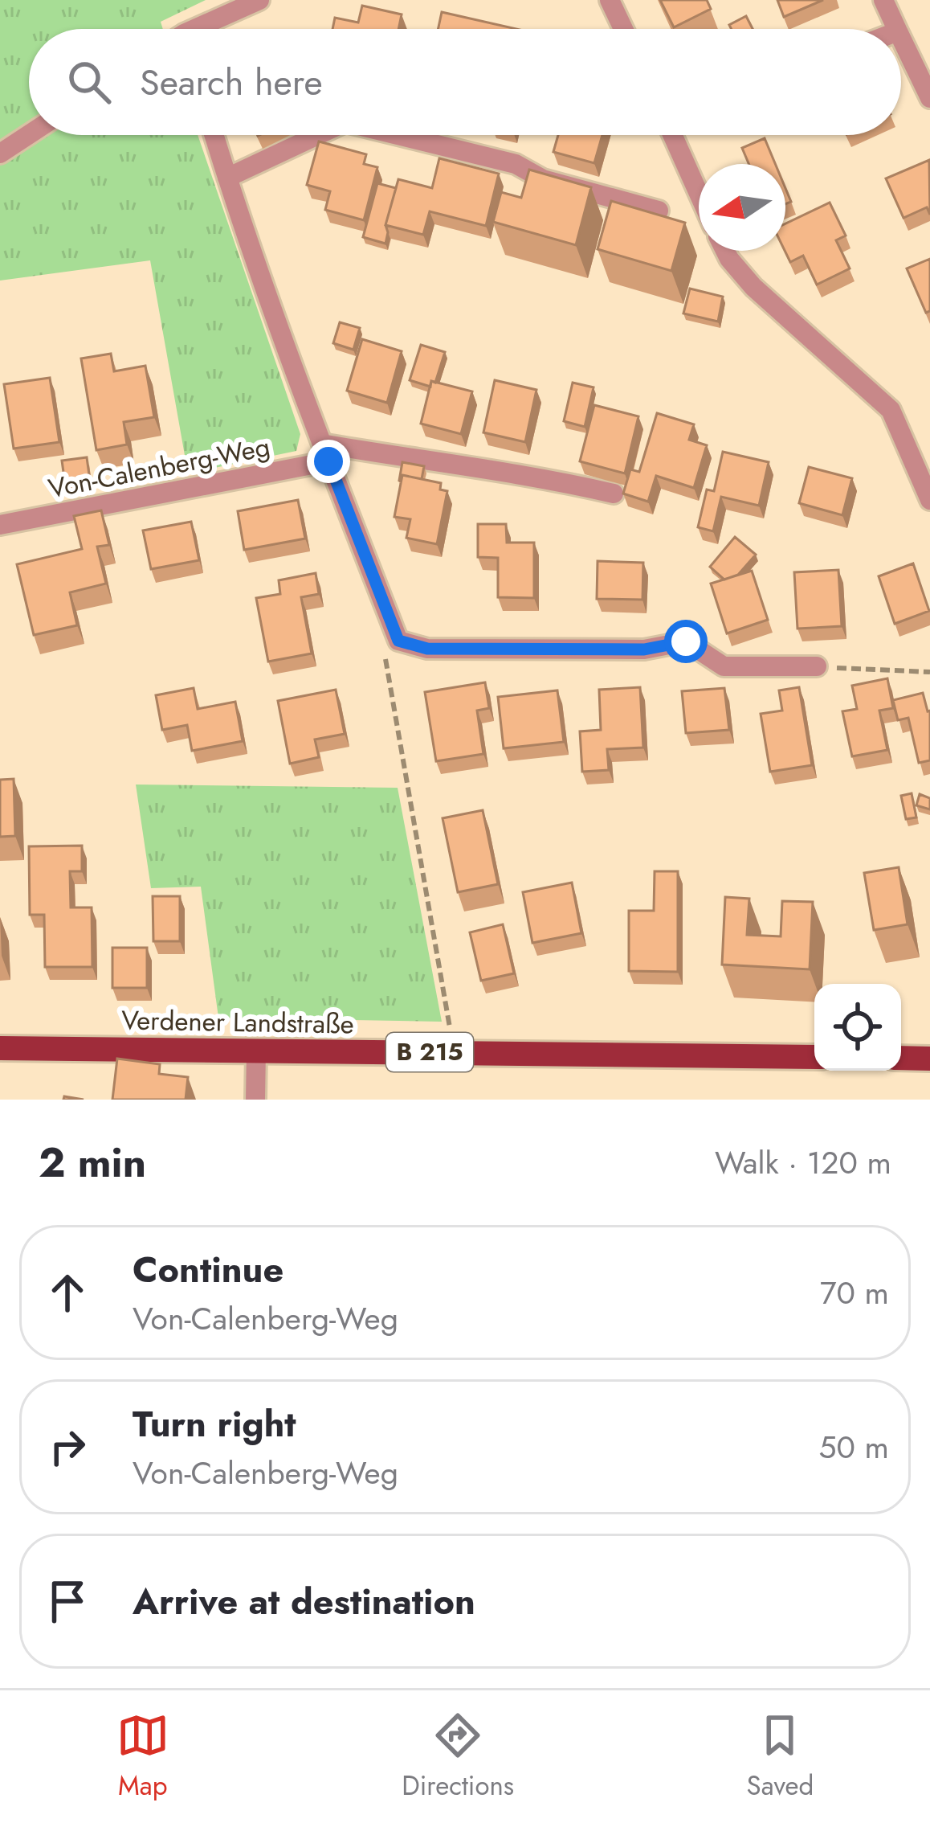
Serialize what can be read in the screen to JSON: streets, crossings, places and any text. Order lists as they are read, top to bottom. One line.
{"streets":{"main road":["Verdener Landstraße","B 215"],"street":["Von-Calenberg-Weg"]},"north":"left","page":{"search":"Search here","heading":["2 min","Walk · 120 m"],"list":[["Continue","Von-Calenberg-Weg","70 m"],["Turn right","Von-Calenberg-Weg","50 m"],"Arrive at destination"],"nav":["Map","Directions","Saved"]}}
